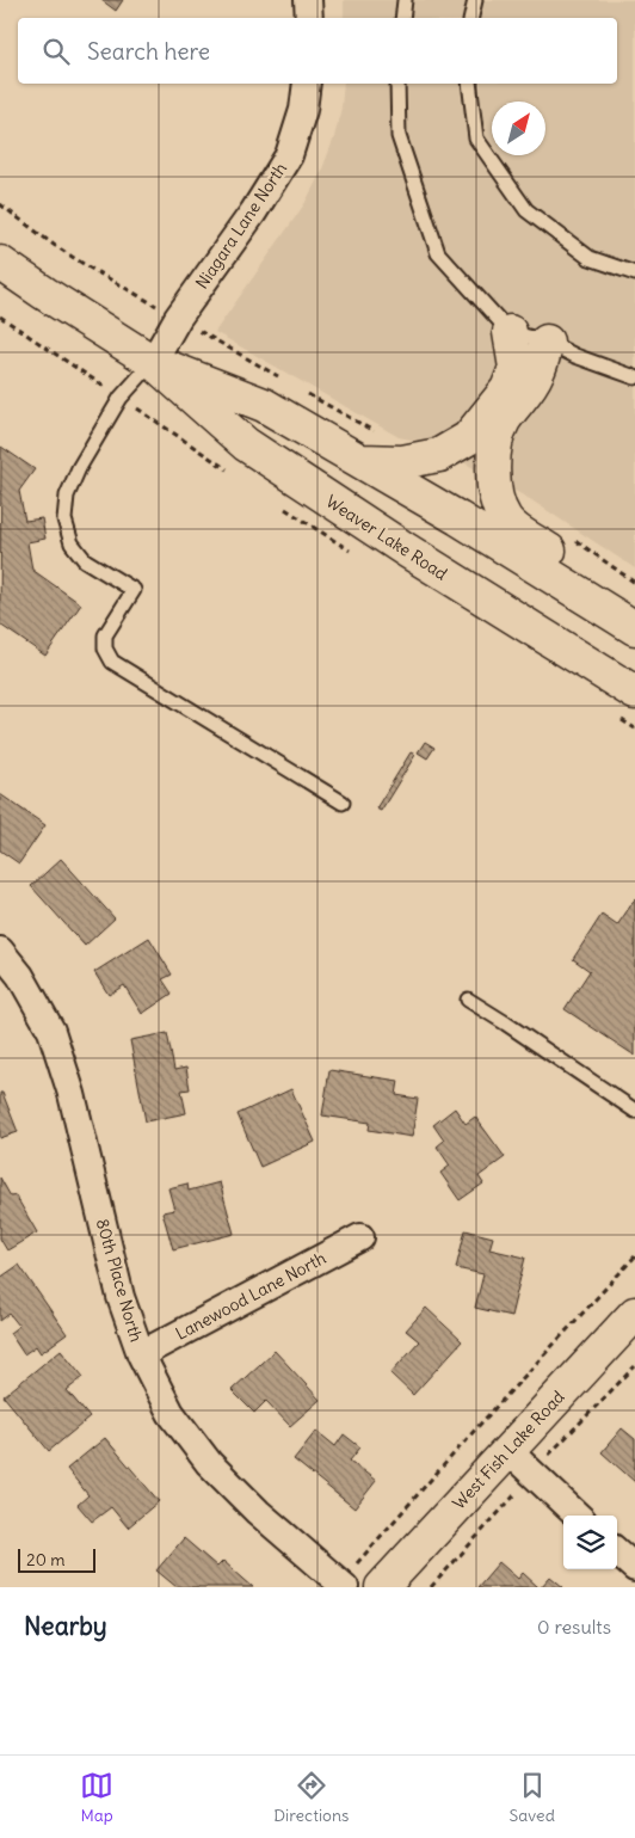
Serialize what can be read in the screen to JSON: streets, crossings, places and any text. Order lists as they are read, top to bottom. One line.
{"streets":{"main road":["Weaver Lake Road","West Fish Lake Road"],"street":["Niagara Lane North","80th Place North","Lanewood Lane North"]},"crossings":[["Niagara Lane North","Weaver Lake Road"],["80th Place North","Lanewood Lane North"]],"scale_bar":"20 m","north":"top right","page":{"search":"Search here","scale":"20 m","heading":["Nearby","0 results"],"nav":["Map","Directions","Saved"]}}
